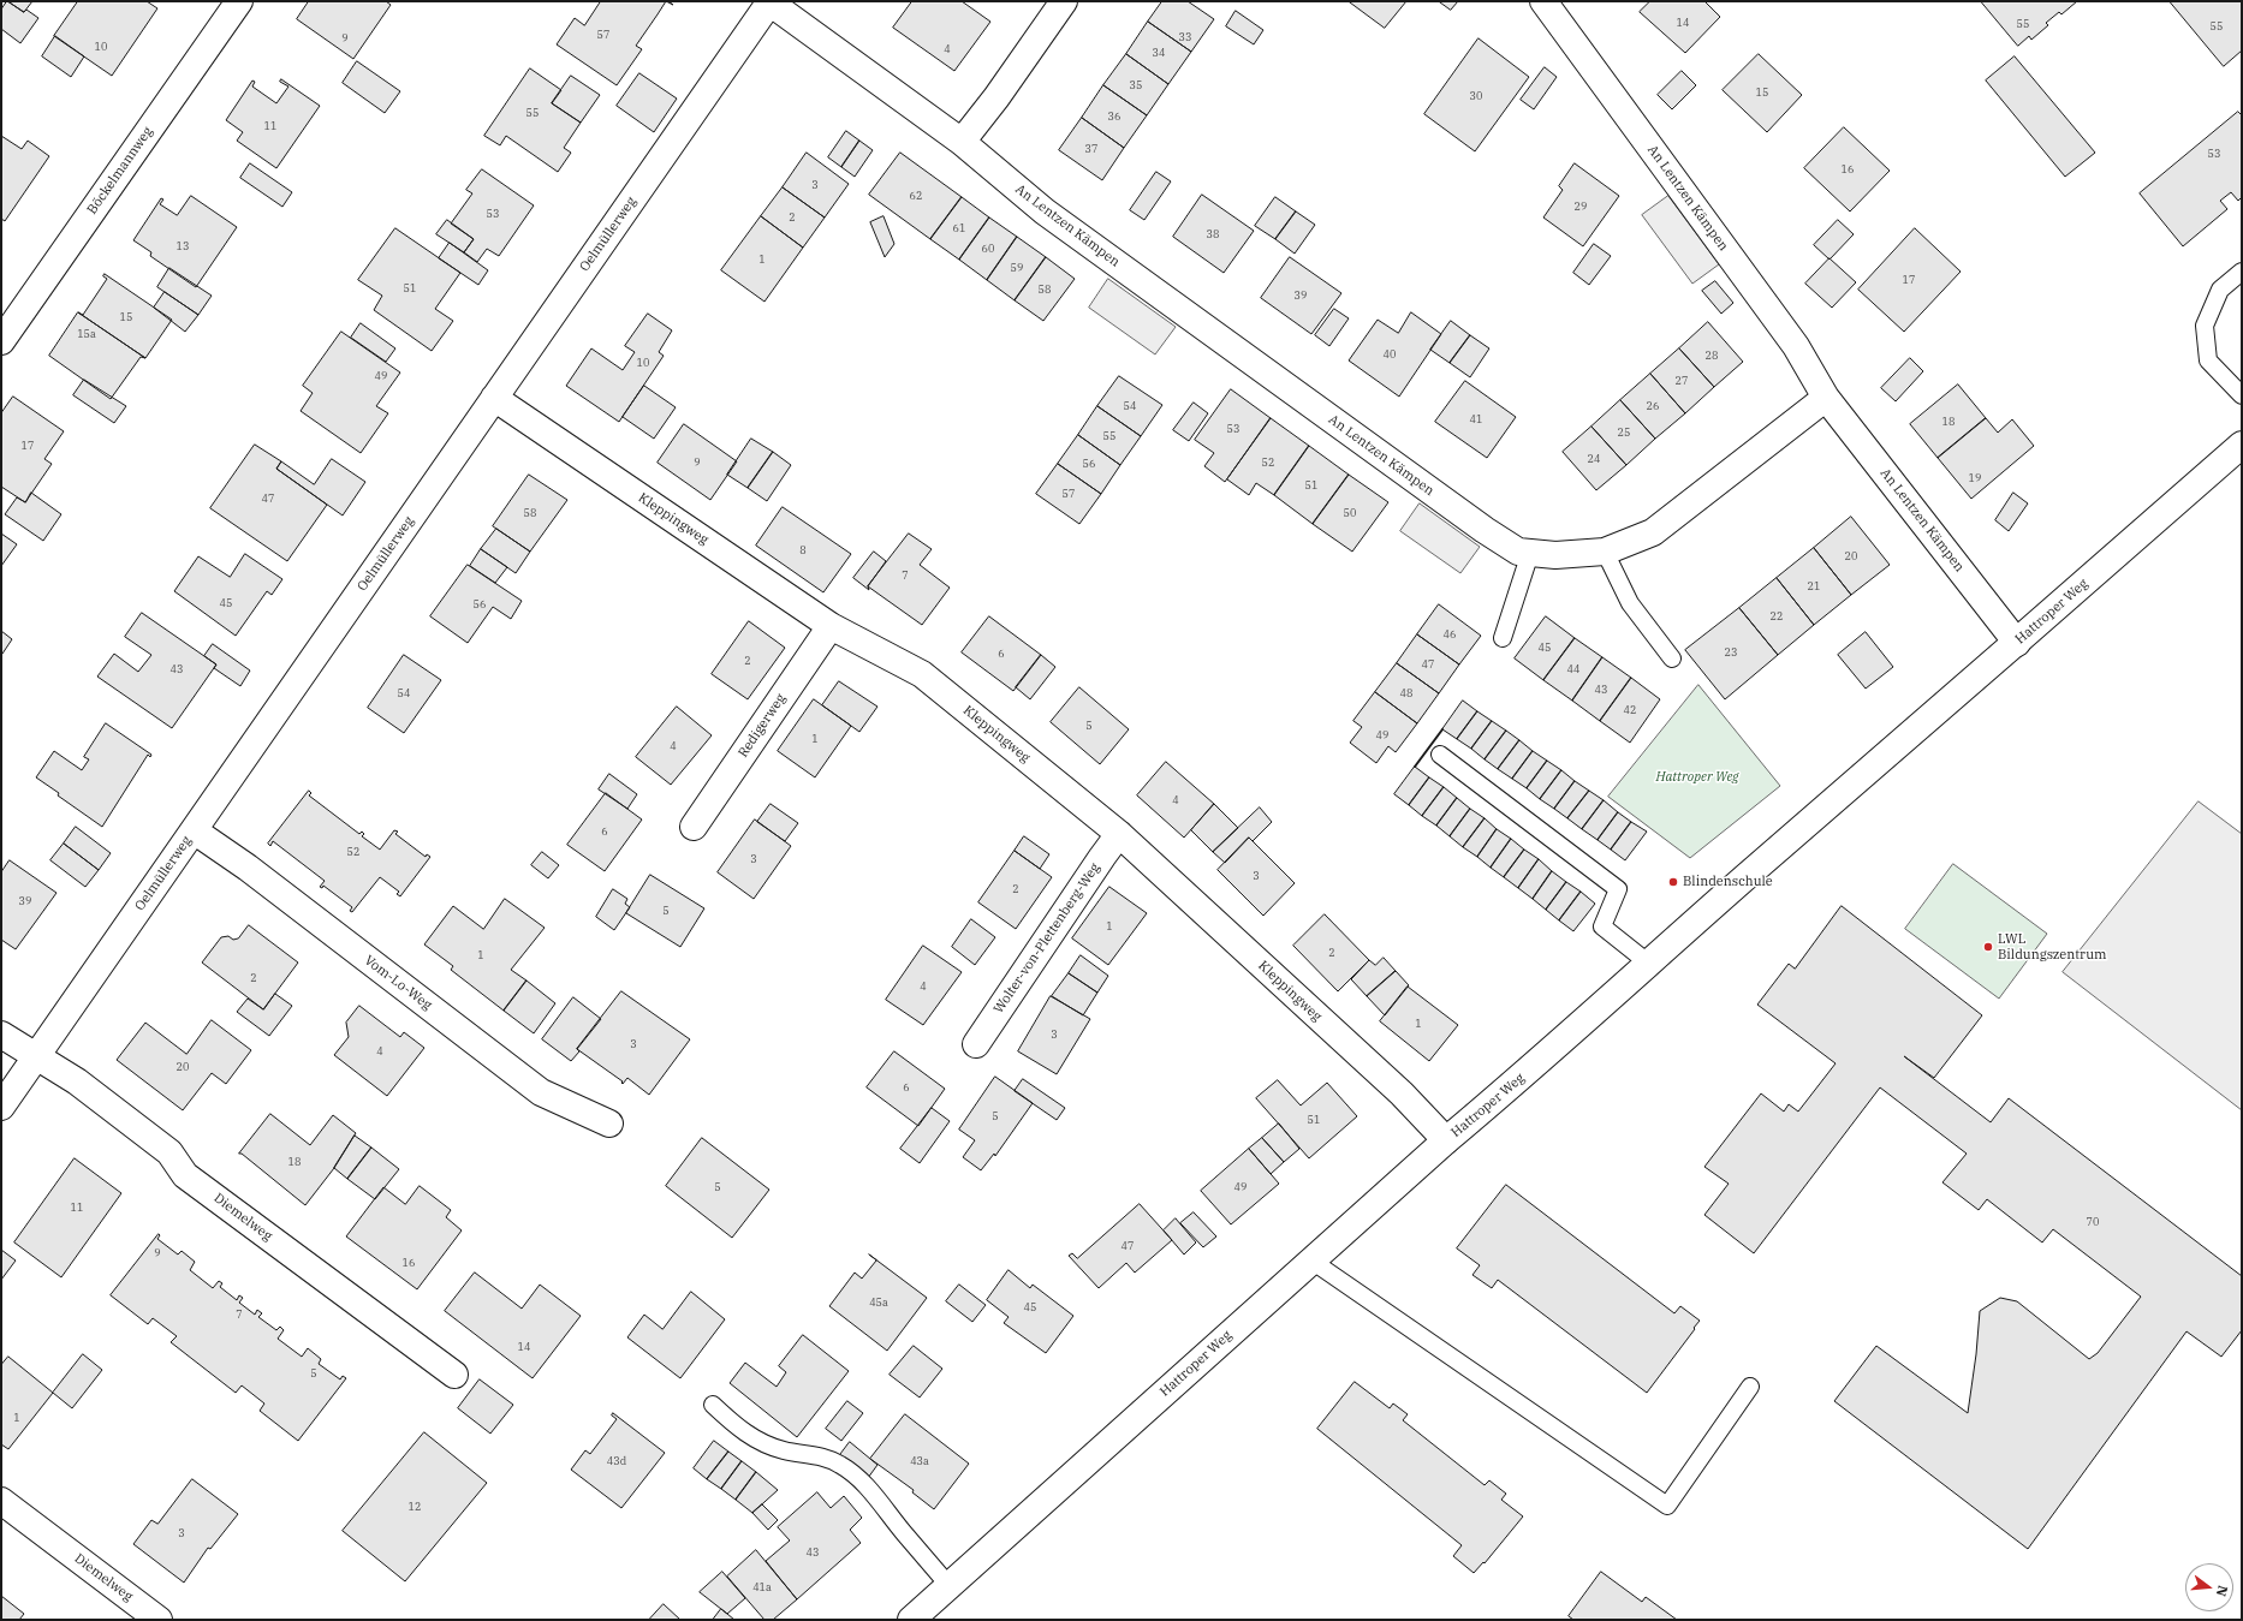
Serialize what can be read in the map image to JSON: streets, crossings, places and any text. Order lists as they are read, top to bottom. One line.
{"streets":{"street":["Böckelmannweg","An Lentzen Kämpen","Oelmüllerweg","Kleppingweg","Hattroper Weg","Redigerweg","Wolter-von-Plettenberg-Weg","Vom-Lo-Weg","Diemelweg"]},"crossings":[["An Lentzen Kämpen","Oelmüllerweg"],["An Lentzen Kämpen","Hattroper Weg"],["Oelmüllerweg","Kleppingweg"],["Oelmüllerweg","Vom-Lo-Weg"],["Oelmüllerweg","Diemelweg"],["Kleppingweg","Hattroper Weg"],["Kleppingweg","Redigerweg"],["Kleppingweg","Wolter-von-Plettenberg-Weg"]],"parks":["Hattroper Weg"],"places":["Blindenschule","LWL Bildungszentrum"],"house_numbers":["14","55","55","57","33","9","10","4","34","35","15","30","55","36","11","37","53","16","3","62","29","53","2","61","38","13","60","1","59","17","51","58","39","15","15a","40","28","10","49","27","54","26","41","18","53","25","55","17","24","9","52","56","19","51","57","47","58","50","8","20","7","21","45","56","22","46","45","23","6","2","47","43","44","43","54","48","42","5","49","1","4","4","6","52","3","3","2","39","5","1","2","1","2","4","1","3","3","4","20","6","5","51","18","5","49","11","70","47","9","16","45a","45","7","14","5","1","43d","43a","12","3","43","41a"],"north":"right"}
